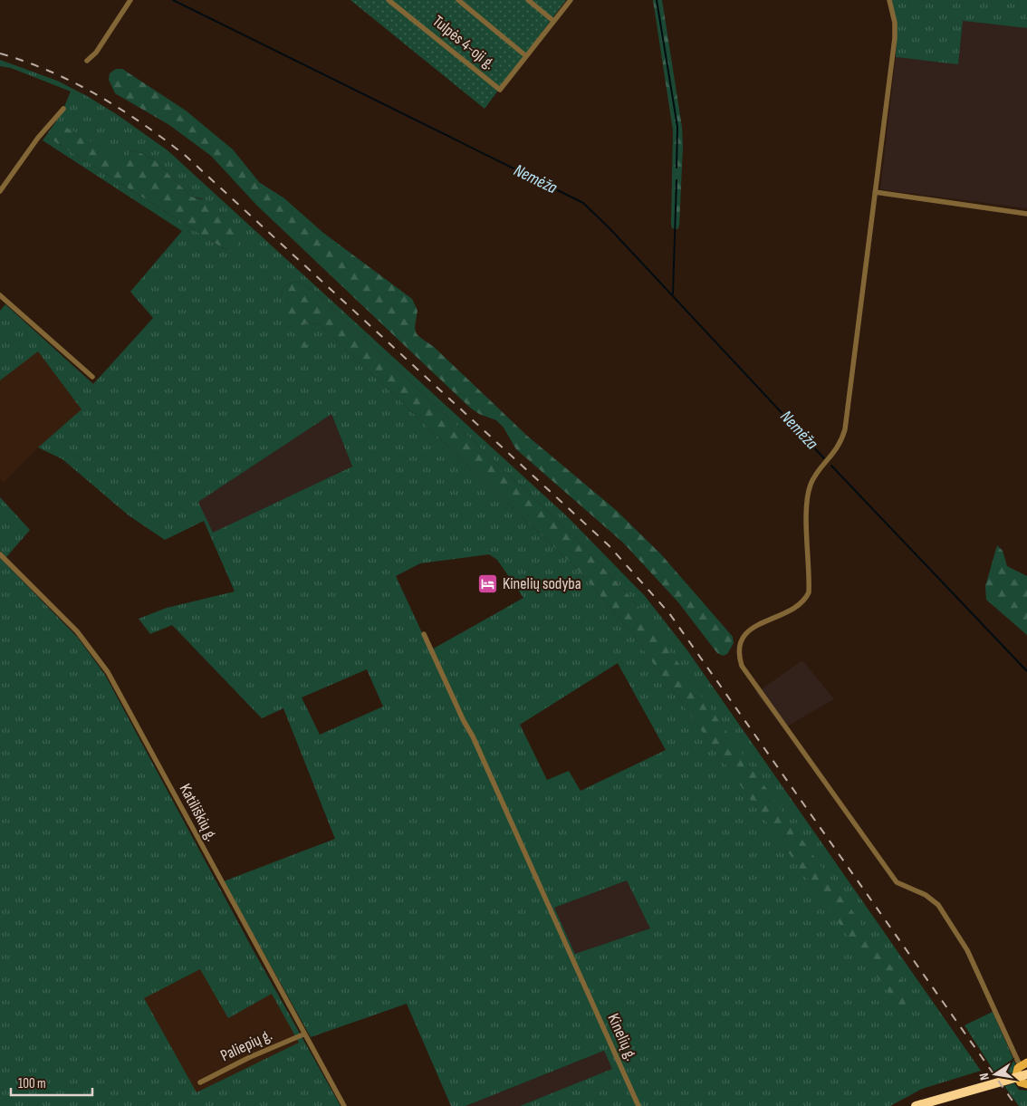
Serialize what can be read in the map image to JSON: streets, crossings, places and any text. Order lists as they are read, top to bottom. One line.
{"streets":{"street":["Tulpės 4-oji g.","Katiliškių g.","Kinelių g.","Paliepių g."]},"crossings":[["Katiliškių g.","Paliepių g."]],"water":["Nemėža"],"places":{"hotel":["Kinelių sodyba"]},"scale_bar":"100 m","north":"left"}
